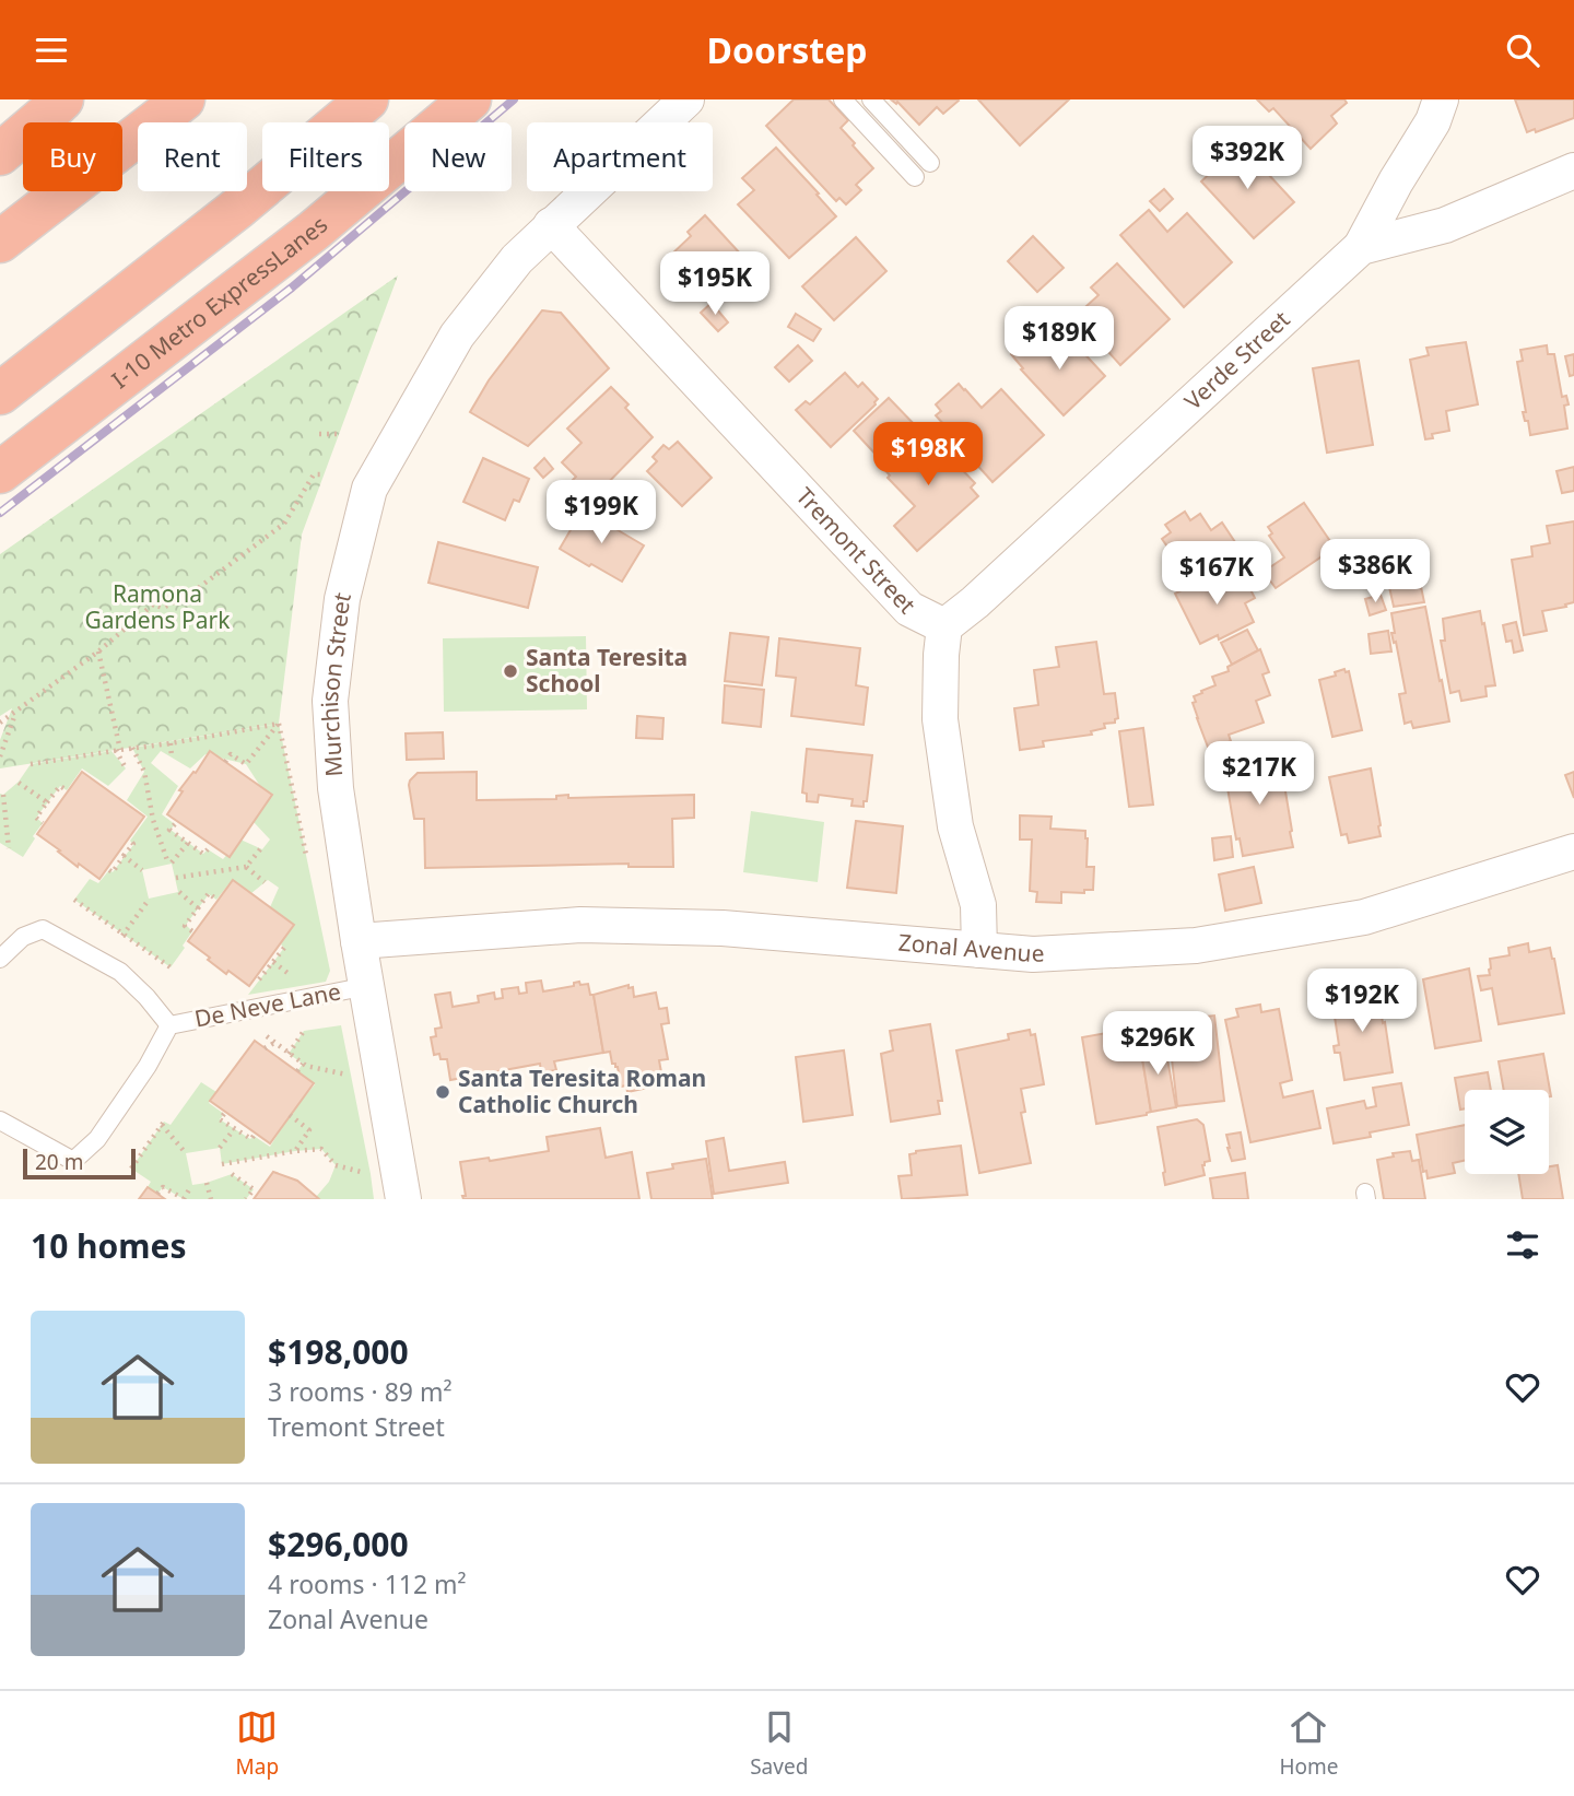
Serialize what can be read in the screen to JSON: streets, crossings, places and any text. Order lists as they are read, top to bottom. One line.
{"streets":{"highway":["I-10 Metro ExpressLanes"],"street":["Verde Street","Tremont Street","Murchison Street","Zonal Avenue"],"lane":["De Neve Lane"]},"crossings":[["Verde Street","Tremont Street"],["Tremont Street","Murchison Street"],["Murchison Street","Zonal Avenue"],["Murchison Street","De Neve Lane"]],"parks":["Ramona Gardens Park"],"places":["Santa Teresita School","Santa Teresita Roman Catholic Church"],"scale_bar":"20 m","page":{"header":"Doorstep","chip":["Buy","Rent","Filters","New","Apartment"],"price":["$392K","$195K","$189K","$198K","$199K","$386K","$167K","$217K","$192K","$296K"],"scale":"20 m","heading":"10 homes","list":[{"name":"$198,000","note":"3 rooms · 89 m² · Tremont Street"},{"name":"$296,000","note":"4 rooms · 112 m² · Zonal Avenue"}],"tabs":["Map","Saved","Home"]}}
